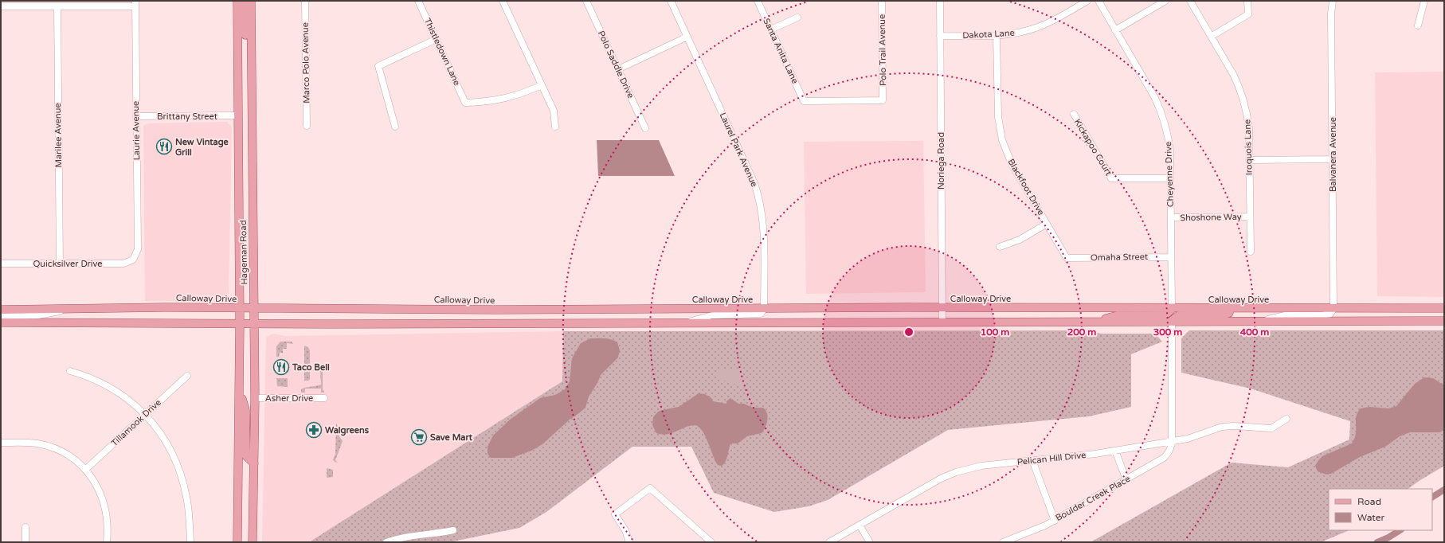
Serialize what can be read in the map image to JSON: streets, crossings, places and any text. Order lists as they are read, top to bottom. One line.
{"streets":{"main road":["Hageman Road","Calloway Drive"],"street":["Dakota Lane","Polo Trail Avenue","Santa Anita Lane","Thistledown Lane","Marco Polo Avenue","Polo Saddle Drive","Brittany Street","Laurie Avenue","Marilee Avenue","Kickapoo Court","Iroquois Lane","Laurel Park Avenue","Balvanera Avenue","Noriega Road","Cheyenne Drive","Blackfoot Drive","Shoshone Way","Omaha Street","Quicksilver Drive","Asher Drive","Tillamook Drive","Pelican Hill Drive","Boulder Creek Place"]},"crossings":[["Dakota Lane","Noriega Road"],["Dakota Lane","Blackfoot Drive"],["Polo Trail Avenue","Santa Anita Lane"],["Brittany Street","Laurie Avenue"],["Brittany Street","Hageman Road"],["Laurie Avenue","Quicksilver Drive"],["Marilee Avenue","Quicksilver Drive"],["Kickapoo Court","Cheyenne Drive"],["Iroquois Lane","Shoshone Way"],["Laurel Park Avenue","Calloway Drive"],["Balvanera Avenue","Calloway Drive"],["Noriega Road","Calloway Drive"],["Cheyenne Drive","Shoshone Way"],["Cheyenne Drive","Omaha Street"],["Cheyenne Drive","Calloway Drive"],["Blackfoot Drive","Omaha Street"],["Hageman Road","Calloway Drive"],["Hageman Road","Asher Drive"],["Pelican Hill Drive","Boulder Creek Place"]],"places":{"restaurant":["New Vintage Grill","Taco Bell"],"pharmacy":["Walgreens"],"supermarket":["Save Mart"]},"legend":["Road","Water"],"rings":["100 m","200 m","300 m","400 m"]}
